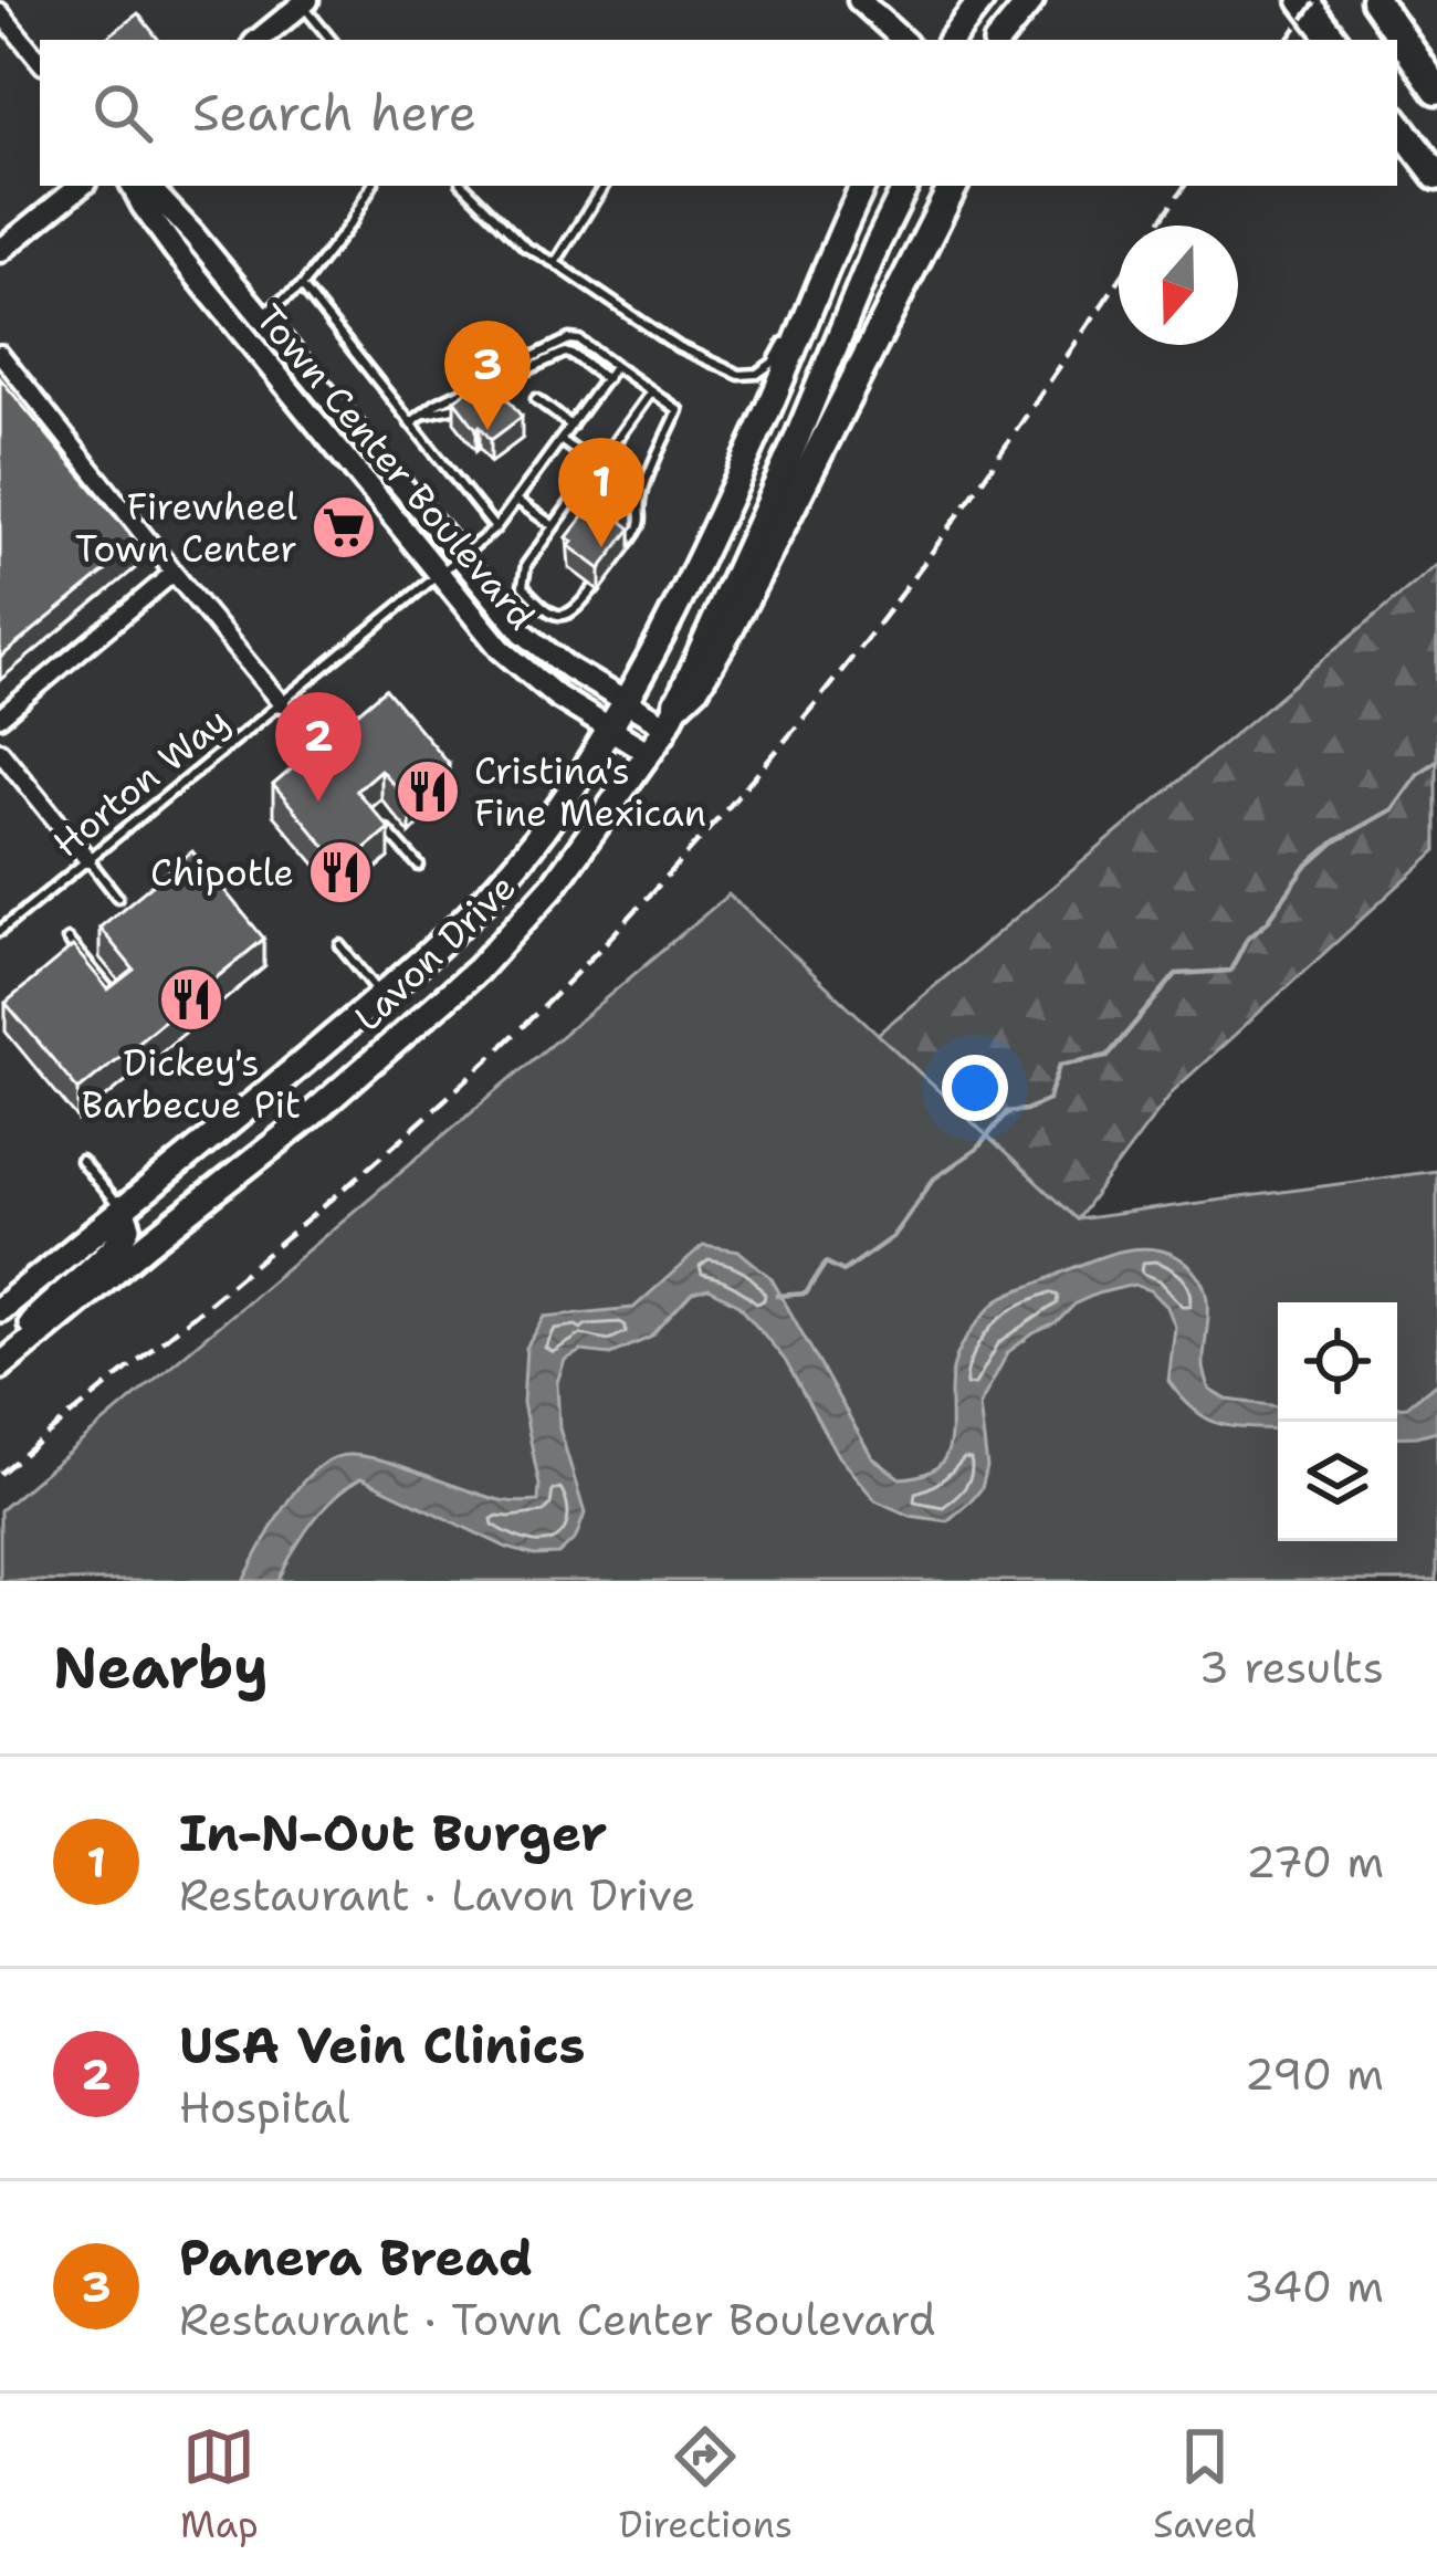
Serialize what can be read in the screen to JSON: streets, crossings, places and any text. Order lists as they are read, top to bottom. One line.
{"streets":{"main road":["Lavon Drive"],"street":["Town Center Boulevard"],"lane":["Horton Way"]},"crossings":[["Town Center Boulevard","Horton Way"],["Town Center Boulevard","Lavon Drive"]],"places":{"supermarket":["Firewheel Town Center"],"restaurant":["Cristina's Fine Mexican","Chipotle","Dickey's Barbecue Pit"]},"north":"bottom","page":{"search":"Search here","pins":["3","1","2"],"heading":["Nearby","3 results"],"list":[{"mark":"1","name":"In-N-Out Burger","note":"Restaurant · Lavon Drive","value":"270 m"},{"mark":"2","name":"USA Vein Clinics","note":"Hospital","value":"290 m"},{"mark":"3","name":"Panera Bread","note":"Restaurant · Town Center Boulevard","value":"340 m"}],"nav":["Map","Directions","Saved"]}}
